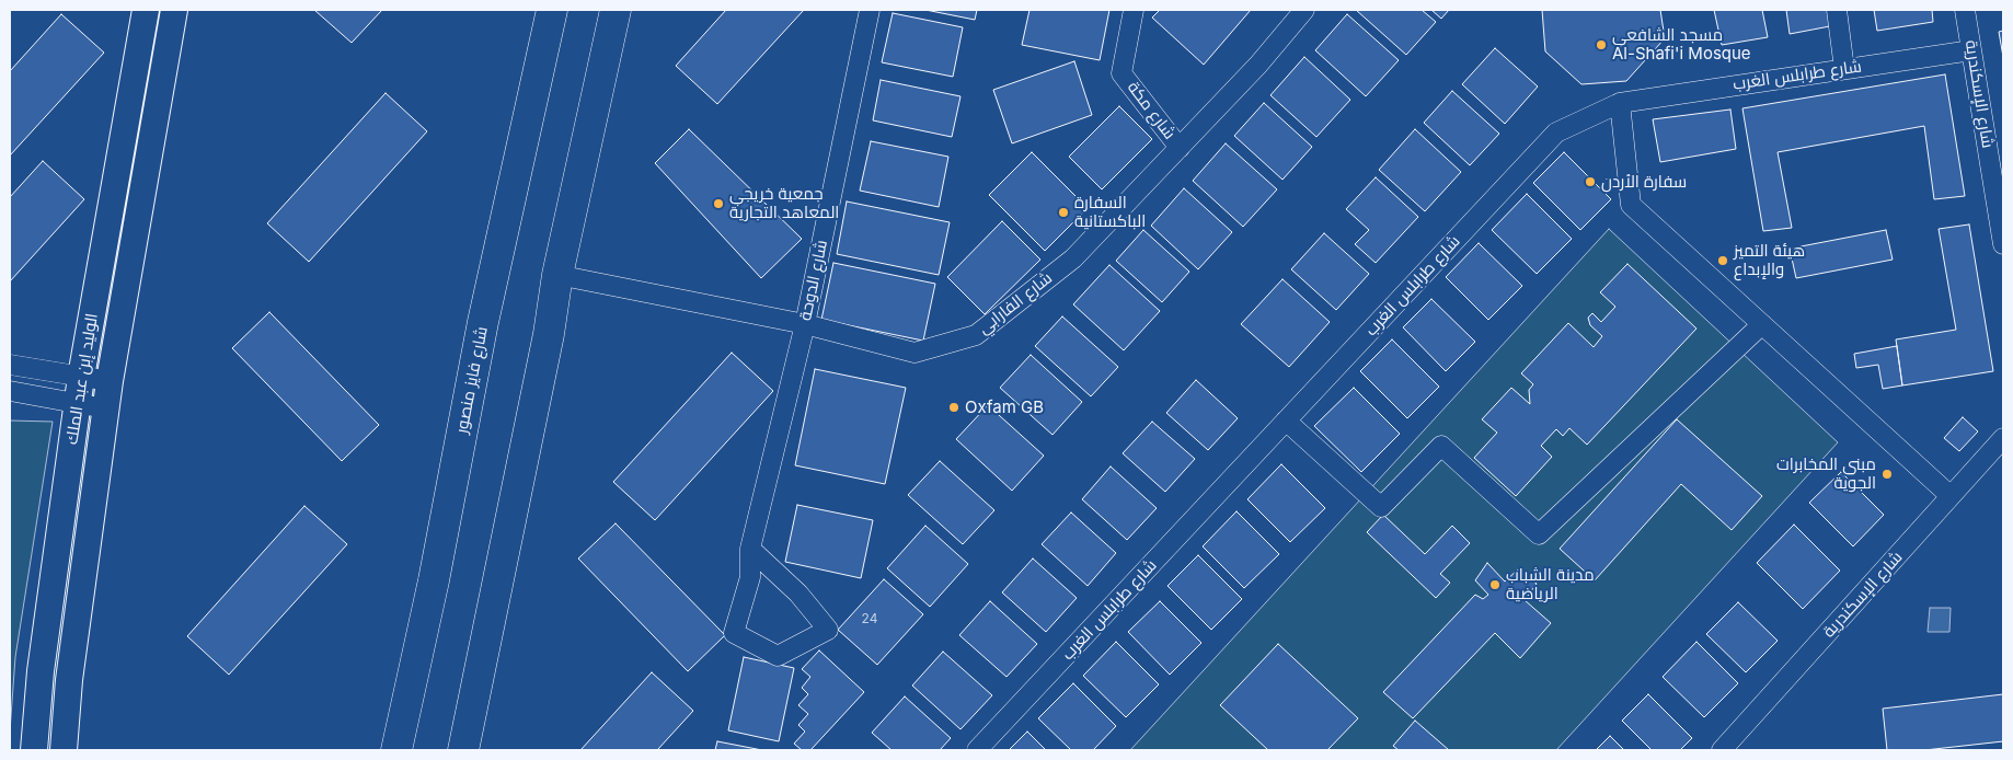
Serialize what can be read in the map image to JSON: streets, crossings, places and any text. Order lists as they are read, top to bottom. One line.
{"streets":{"highway":["شارع فايز منصور"],"main road":["الوليد إبن عبد الملك"],"street":["شارع طرابلس الغرب","شارع الإسكندرية","شارع مكة","شارع الدوحة","شارع الفارابي"]},"crossings":[["شارع طرابلس الغرب","شارع الإسكندرية"],["شارع مكة","شارع الفارابي"],["شارع الدوحة","شارع الفارابي"]],"places":["مسجد الشافعي Al-Shafi'i Mosque","سفارة الأردن","جمعية خريجي المعاهد التجارية","السفارة الباكستانية","هيئة التميز والإبداع","Oxfam GB","مبنى المخابرات الجوية","مدينة الشباب الرياضية"],"house_numbers":["24"]}
